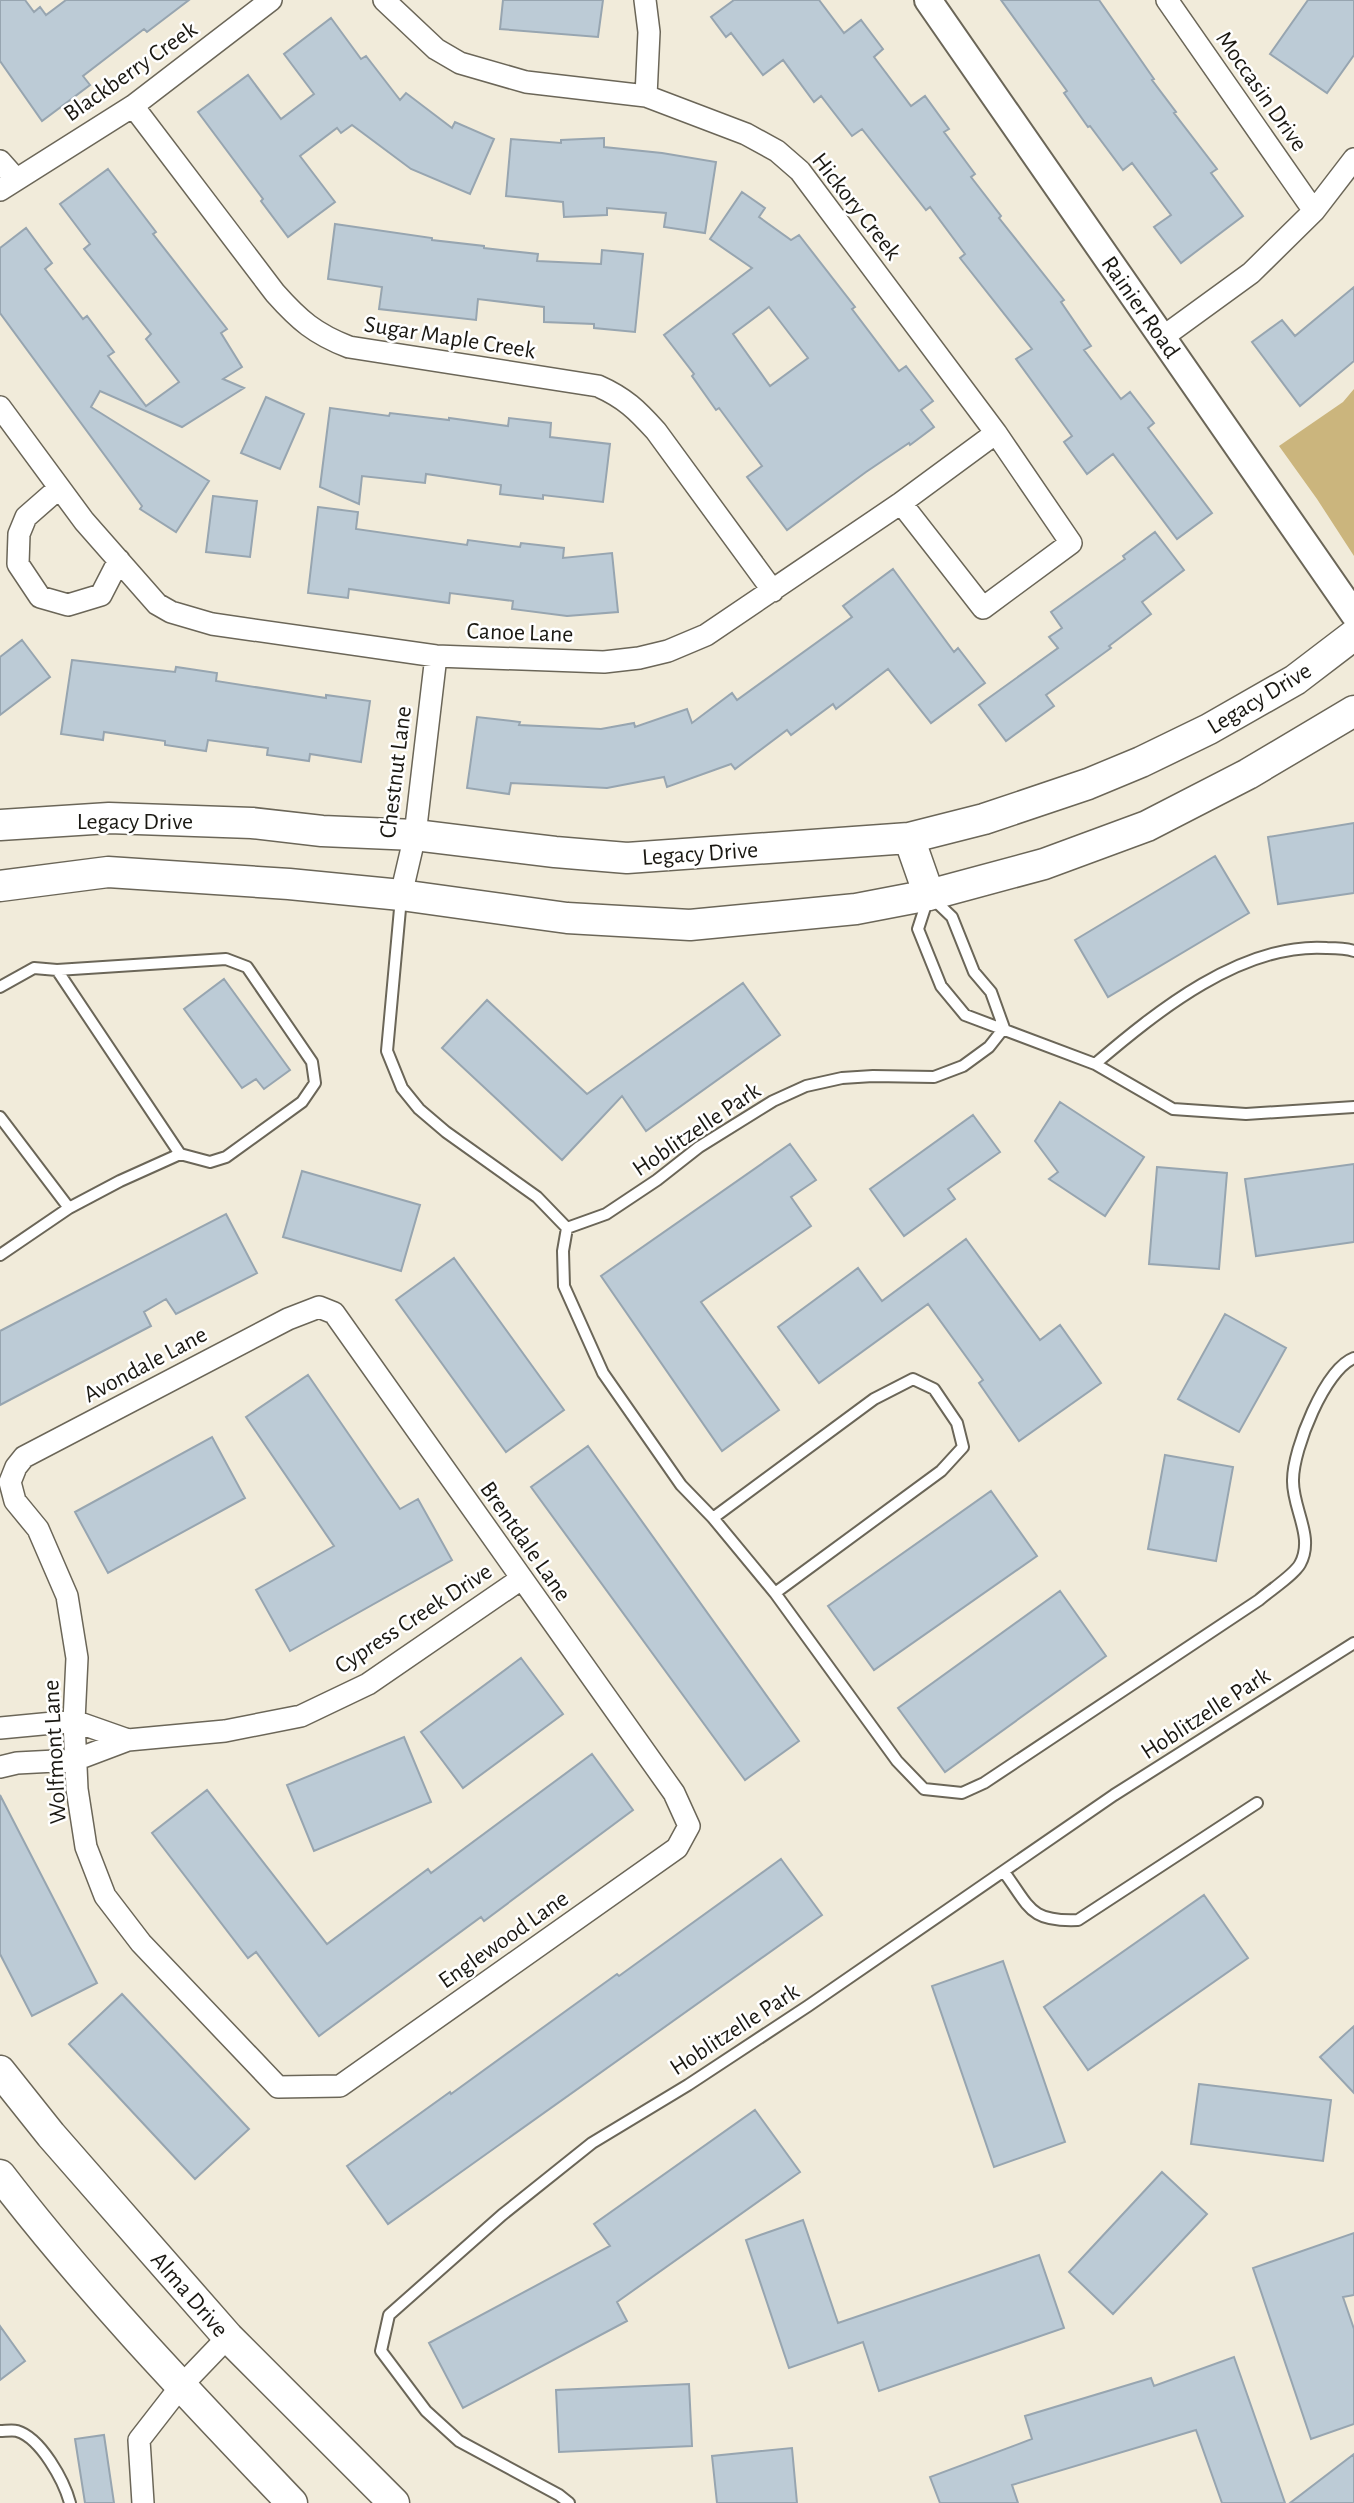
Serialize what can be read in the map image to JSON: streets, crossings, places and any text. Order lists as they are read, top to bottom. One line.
{"streets":{"main road":["Legacy Drive","Alma Drive"],"street":["Blackberry Creek","Moccasin Drive","Hickory Creek","Rainier Road","Sugar Maple Creek","Canoe Lane","Chestnut Lane","Avondale Lane","Brentdale Lane","Cypress Creek Drive","Wolfmont Lane","Englewood Lane"],"lane":["Hoblitzelle Park"]},"crossings":[["Blackberry Creek","Sugar Maple Creek"],["Hickory Creek","Canoe Lane"],["Sugar Maple Creek","Canoe Lane"],["Canoe Lane","Chestnut Lane"],["Legacy Drive","Chestnut Lane"],["Avondale Lane","Brentdale Lane"],["Avondale Lane","Wolfmont Lane"],["Brentdale Lane","Cypress Creek Drive"],["Brentdale Lane","Englewood Lane"],["Cypress Creek Drive","Wolfmont Lane"],["Wolfmont Lane","Englewood Lane"]]}
